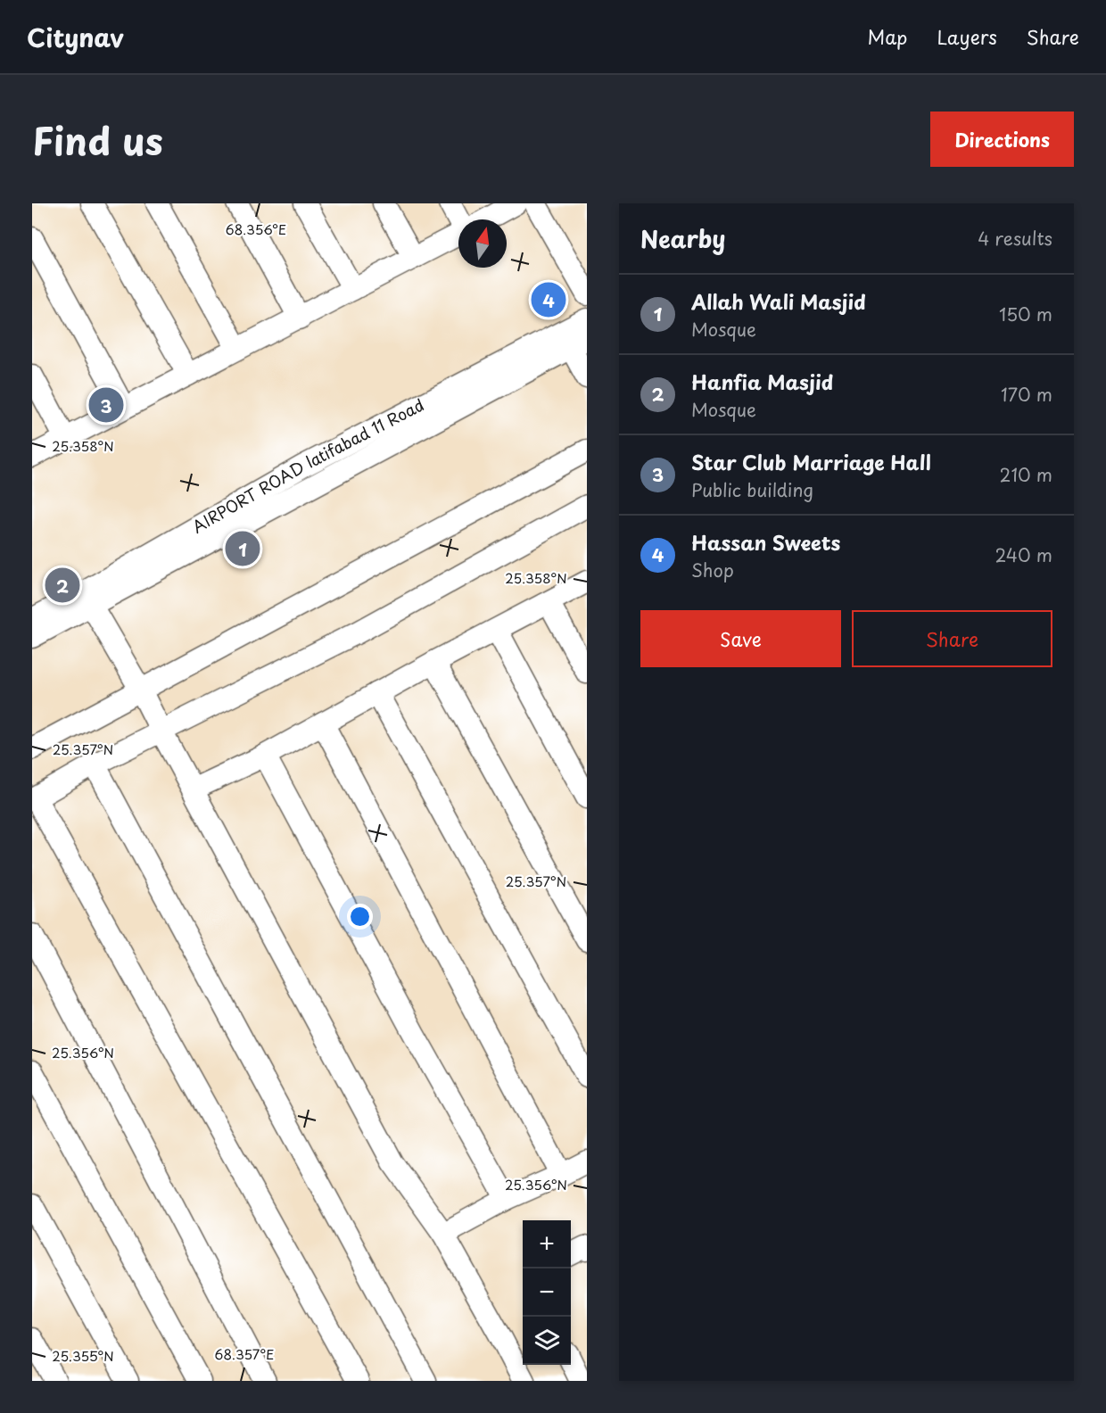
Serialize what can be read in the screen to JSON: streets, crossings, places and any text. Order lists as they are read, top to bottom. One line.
{"streets":{"street":["AIRPORT ROAD latifabad 11 Road"]},"north":"top","page":{"header":"Citynav","nav":["Map","Layers","Share"],"title":"Find us","buttons":["Directions",["Save","Share"]],"heading":["Nearby","4 results"],"list":[{"mark":"1","name":"Allah Wali Masjid","note":"Mosque","value":"150 m"},{"mark":"2","name":"Hanfia Masjid","note":"Mosque","value":"170 m"},{"mark":"3","name":"Star Club Marriage Hall","note":"Public building","value":"210 m"},{"mark":"4","name":"Hassan Sweets","note":"Shop","value":"240 m"}],"pins":["4","3","1","2"],"map_buttons":["+","−"]},"coordinates":["68.356°E","25.358°N","25.357°N","25.356°N","68.357°E","25.355°N"]}
